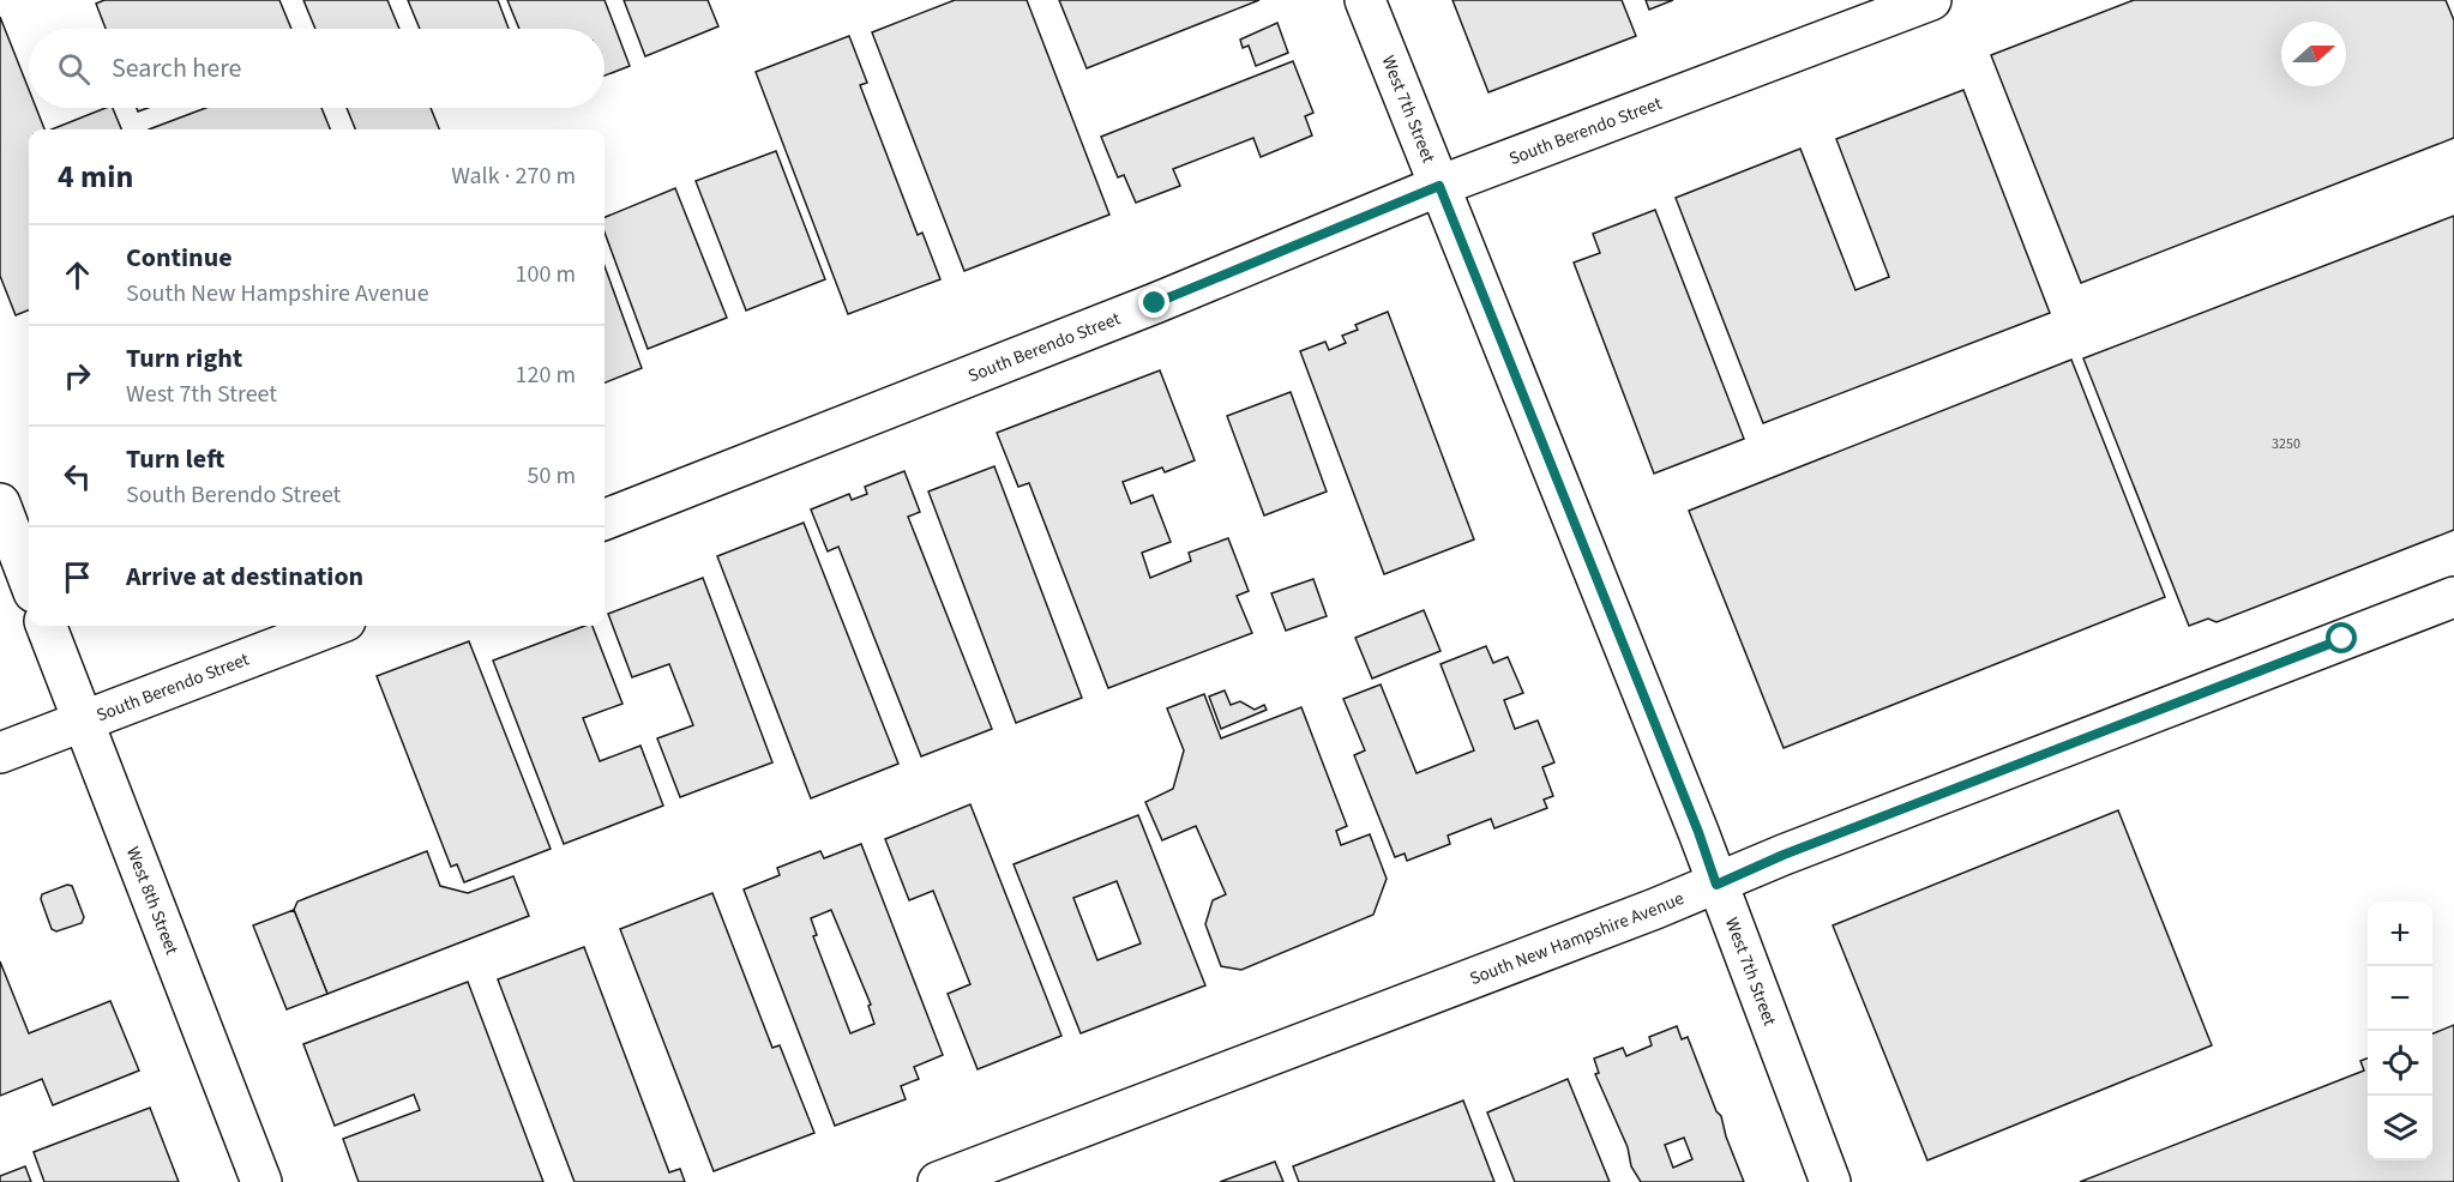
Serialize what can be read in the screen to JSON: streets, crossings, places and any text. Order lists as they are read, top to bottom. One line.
{"streets":{"street":["West 7th Street","South Berendo Street","West 8th Street","South New Hampshire Avenue"]},"crossings":[["West 7th Street","South Berendo Street"],["West 7th Street","South New Hampshire Avenue"],["South Berendo Street","West 8th Street"]],"house_numbers":["3250"],"north":"right","page":{"search":"Search here","heading":["4 min","Walk · 270 m"],"list":[["Continue","South New Hampshire Avenue","100 m"],["Turn right","West 7th Street","120 m"],["Turn left","South Berendo Street","50 m"],"Arrive at destination"],"map_buttons":["+","−"]}}
